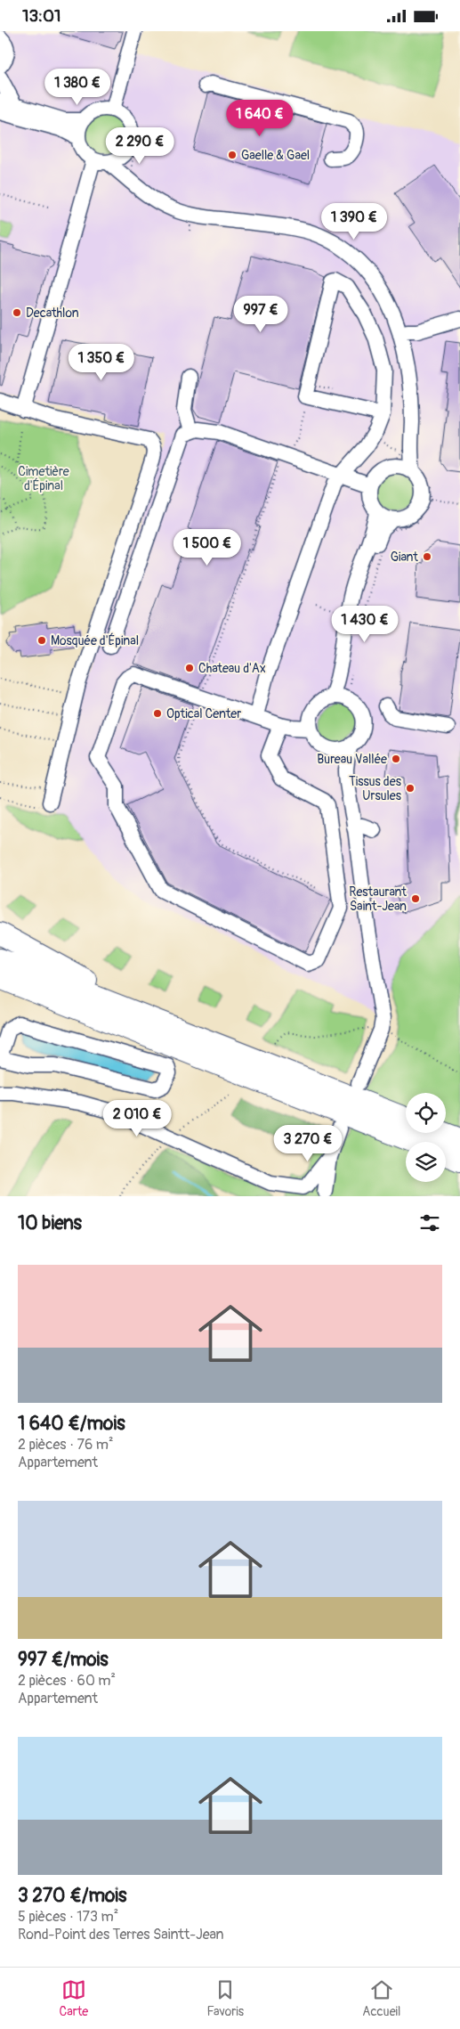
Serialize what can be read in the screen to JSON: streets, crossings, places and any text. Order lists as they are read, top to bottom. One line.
{"parks":["Cimetière d'Épinal"],"places":["Gaelle & Gael","Decathlon","Giant","Mosquée d'Épinal","Chateau d'Ax","Optical Center","Bureau Vallée","Tissus des Ursules","Restaurant Saint-Jean"],"page":{"status":"13:01","price":["1 380 €","1 640 €","2 290 €","1 390 €","997 €","1 350 €","1 500 €","1 430 €","2 010 €","3 270 €"],"heading":"10 biens","list":[{"name":"1 640 €/mois","note":"2 pièces · 76 m² · Appartement"},{"name":"997 €/mois","note":"2 pièces · 60 m² · Appartement"},{"name":"3 270 €/mois","note":"5 pièces · 173 m² · Rond-Point des Terres Saintt-Jean"}],"tabs":["Carte","Favoris","Accueil"]}}
